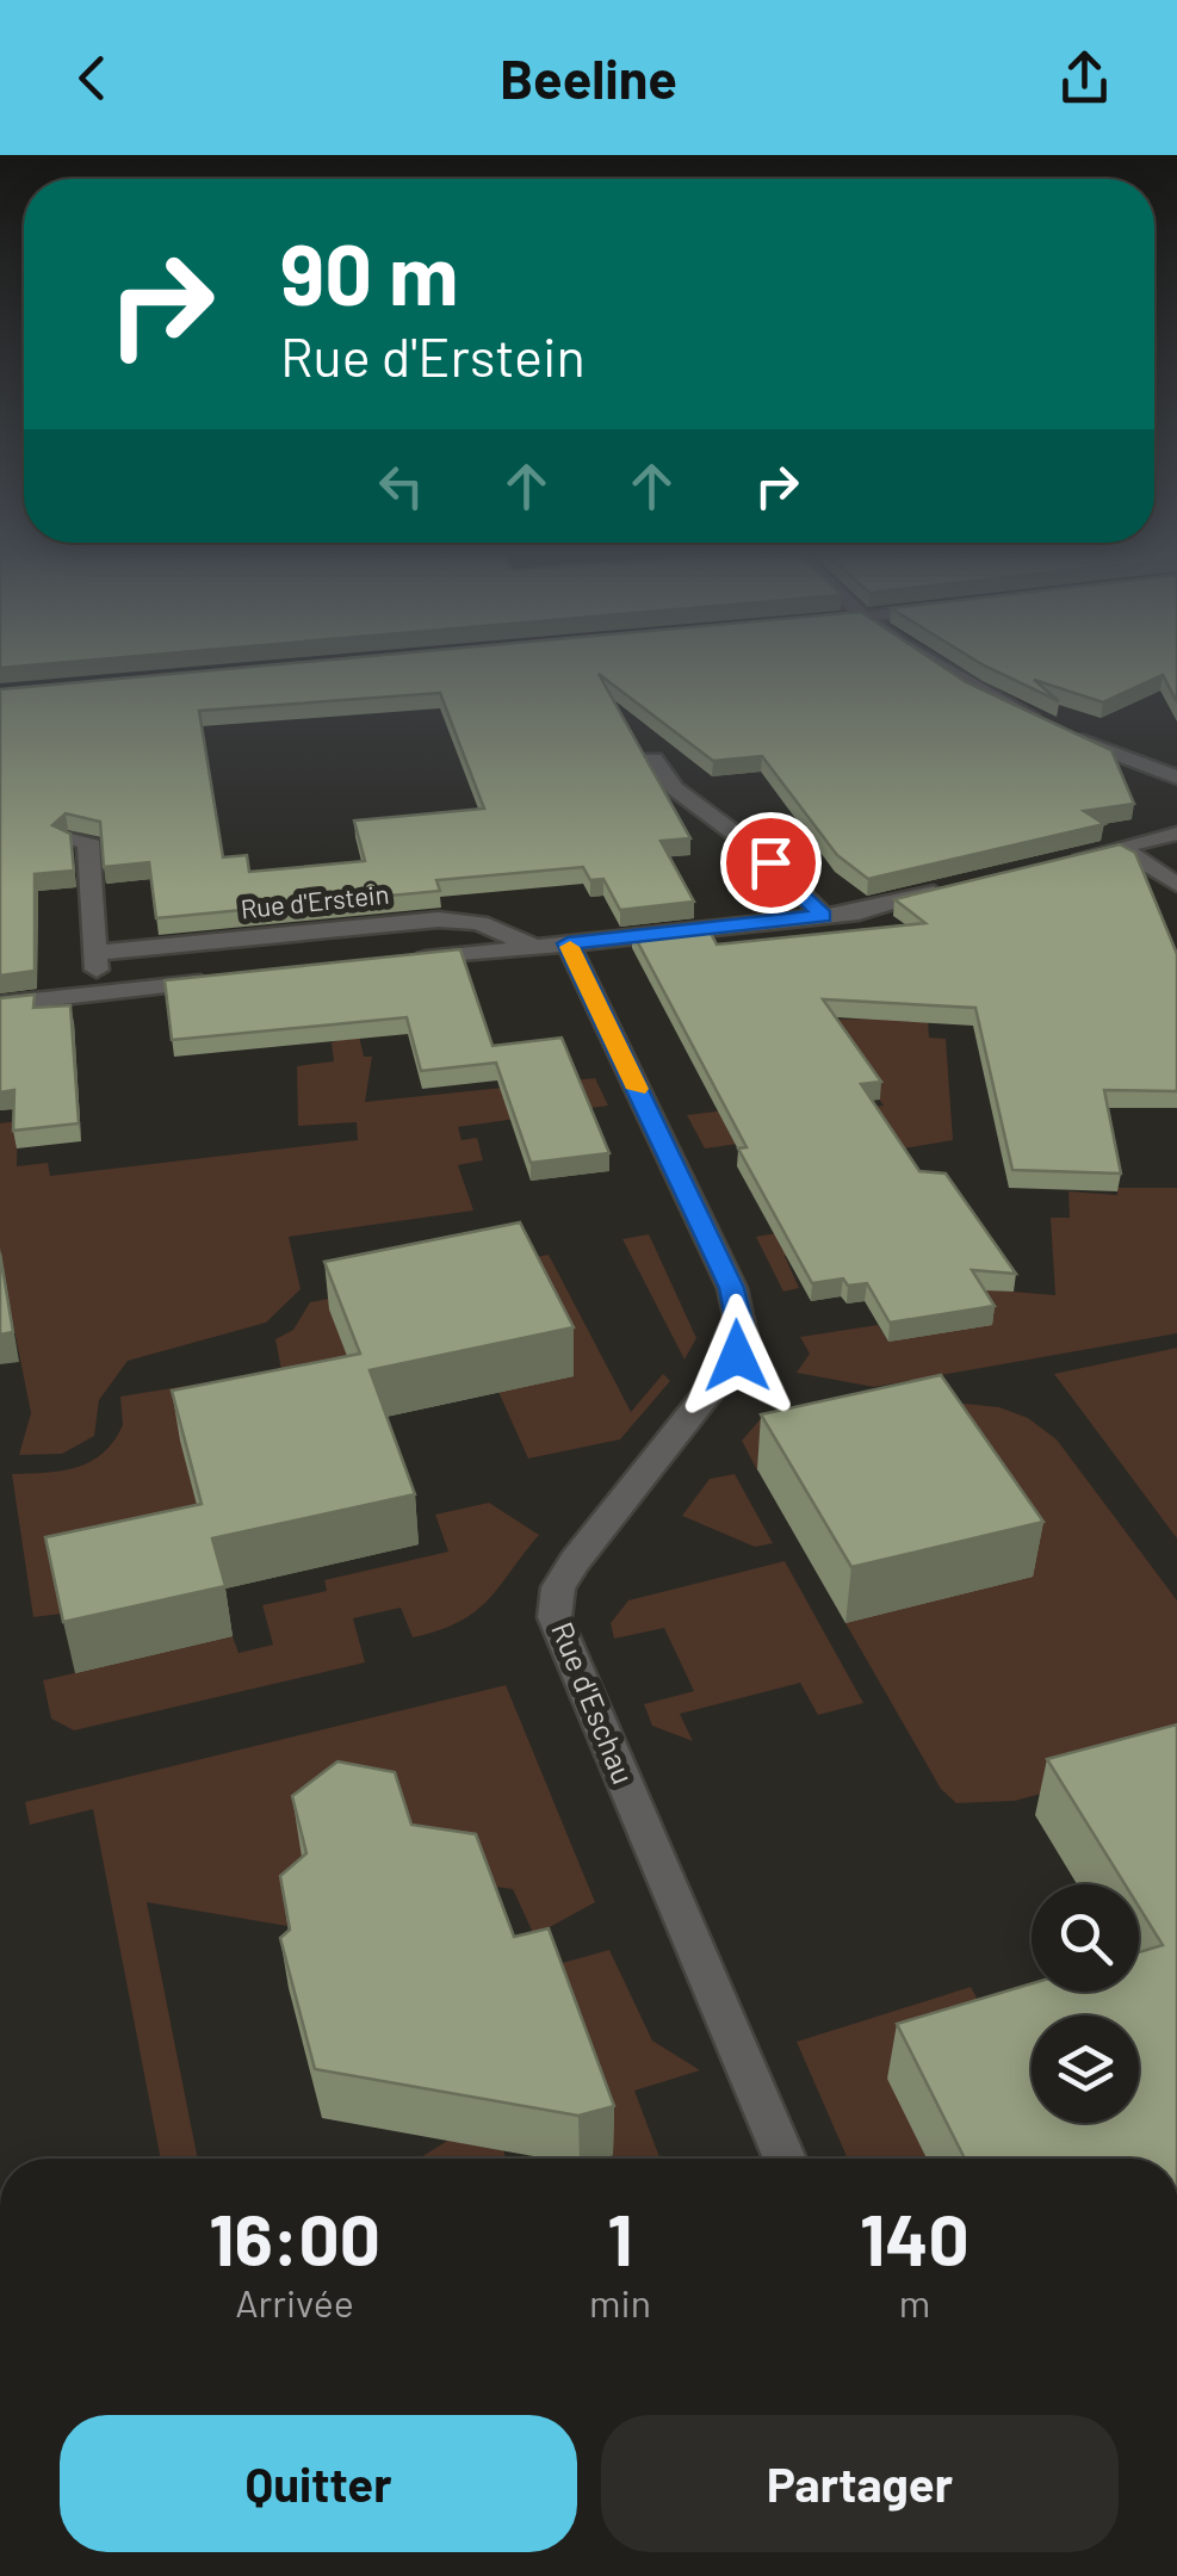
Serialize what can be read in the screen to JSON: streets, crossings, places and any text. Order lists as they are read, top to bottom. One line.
{"streets":{"street":["Rue d'Erstein","Rue d'Eschau"]},"crossings":[["Rue d'Erstein","Rue d'Eschau"]],"page":{"header":"Beeline","turn":["90 m","Rue d'Erstein"],"eta":["16:00","Arrivée","1","min","140","m"],"buttons":["Quitter","Partager"]}}
